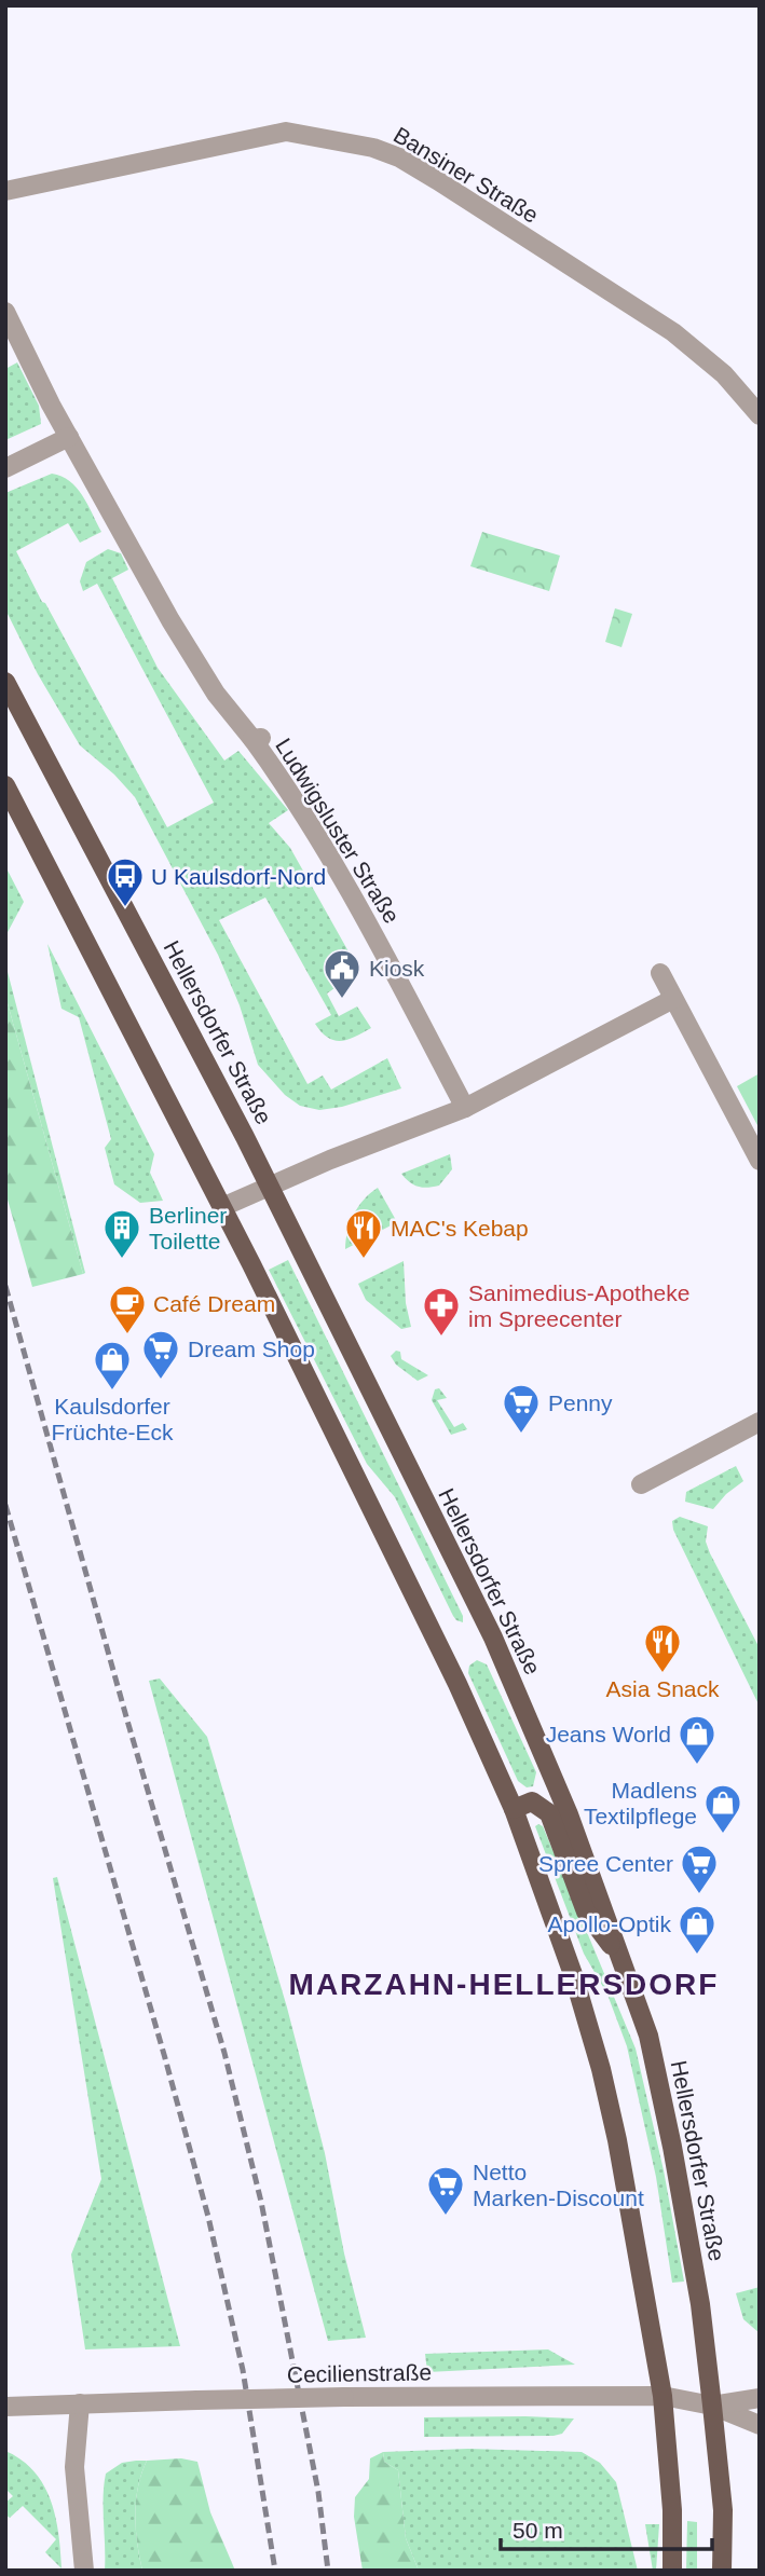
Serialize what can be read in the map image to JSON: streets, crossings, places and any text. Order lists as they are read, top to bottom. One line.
{"streets":{"main road":["Hellersdorfer Straße"],"street":["Bansiner Straße","Ludwigsluster Straße","Cecilienstraße"]},"crossings":[["Hellersdorfer Straße","Cecilienstraße"]],"districts":["MARZAHN-HELLERSDORF"],"places":{"bus stop":["U Kaulsdorf-Nord"],"public building":["Kiosk"],"building":["Berliner Toilette"],"restaurant":["MAC's Kebap","Asia Snack"],"cafe":["Café Dream"],"pharmacy":["Sanimedius-Apotheke im Spreecenter"],"supermarket":["Dream Shop","Penny","Spree Center","Netto Marken-Discount"],"shop":["Kaulsdorfer Früchte-Eck","Jeans World","Madlens Textilpflege","Apollo-Optik"]},"scale_bar":"50 m"}
